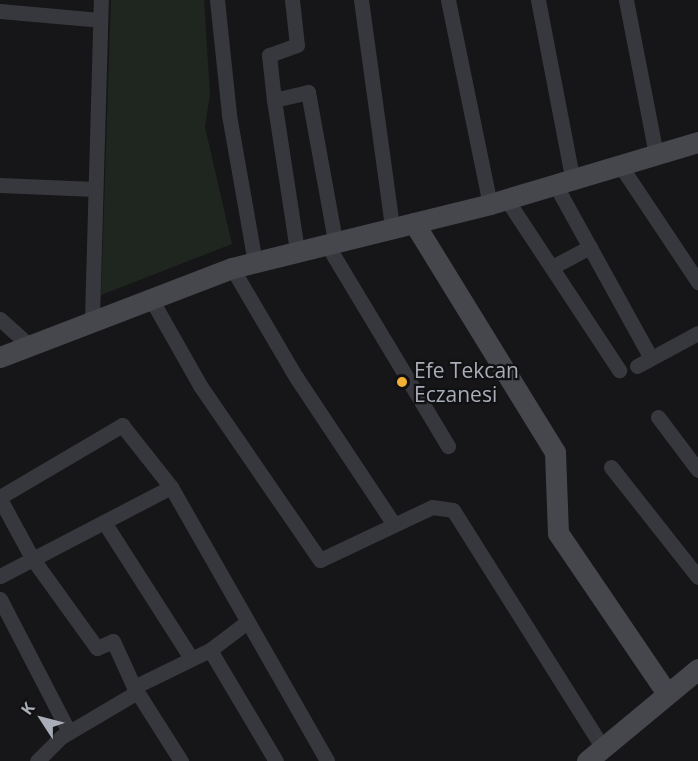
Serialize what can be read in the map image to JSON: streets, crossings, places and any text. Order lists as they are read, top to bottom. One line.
{"places":["Efe Tekcan Eczanesi"],"north":"top left"}
